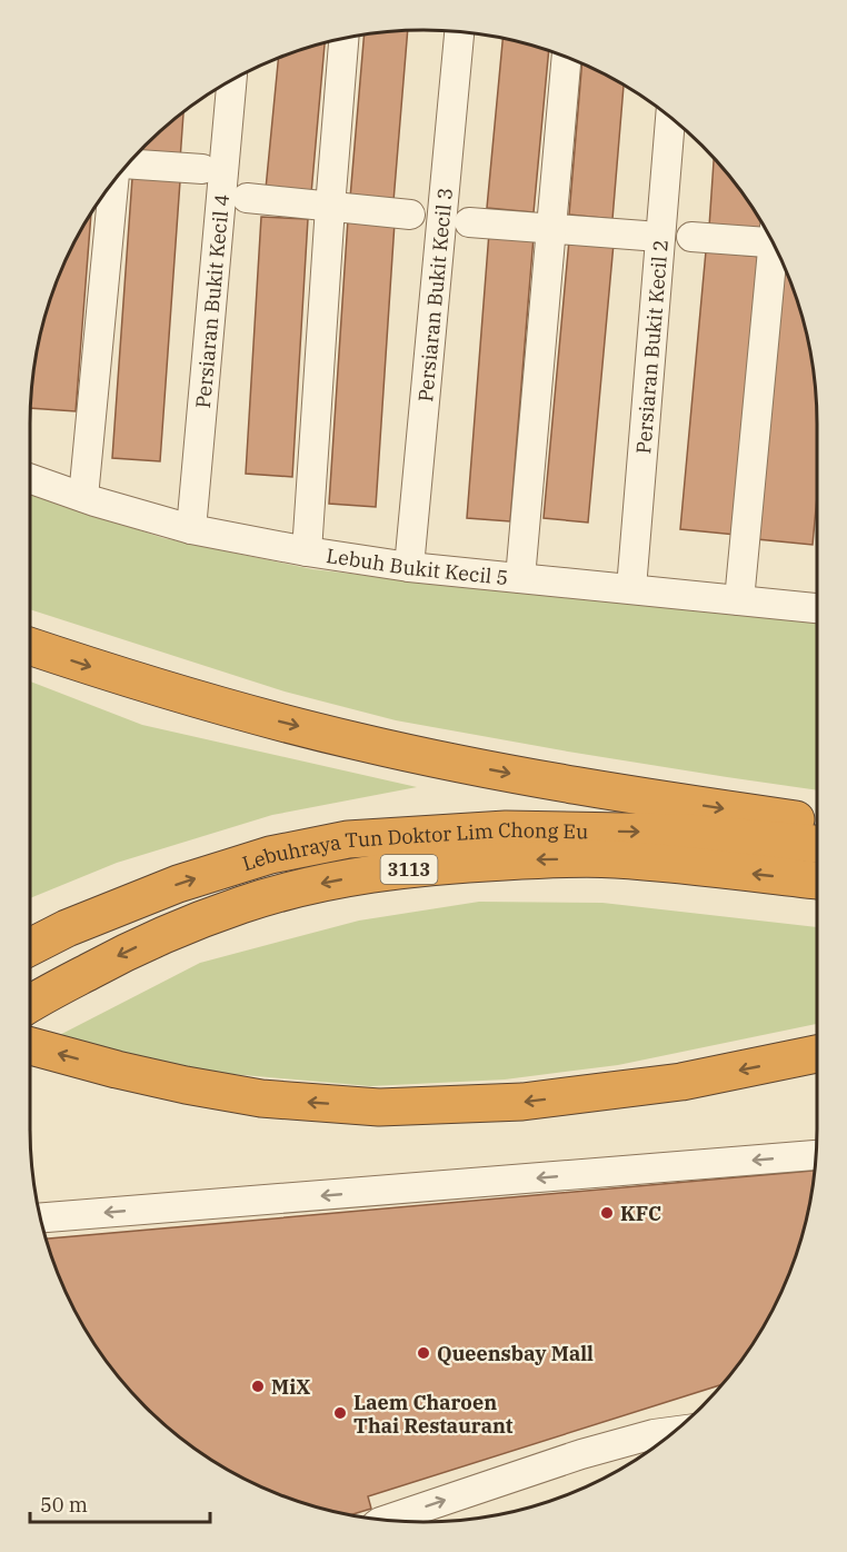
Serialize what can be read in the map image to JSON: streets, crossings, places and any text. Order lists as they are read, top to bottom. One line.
{"streets":{"highway":["Lebuhraya Tun Doktor Lim Chong Eu","3113"],"street":["Persiaran Bukit Kecil 3","Persiaran Bukit Kecil 4","Persiaran Bukit Kecil 2","Lebuh Bukit Kecil 5"]},"crossings":[["Persiaran Bukit Kecil 3","Lebuh Bukit Kecil 5"],["Persiaran Bukit Kecil 4","Lebuh Bukit Kecil 5"],["Persiaran Bukit Kecil 2","Lebuh Bukit Kecil 5"]],"places":["KFC","Queensbay Mall","MiX","Laem Charoen Thai Restaurant"],"scale_bar":"50 m"}
